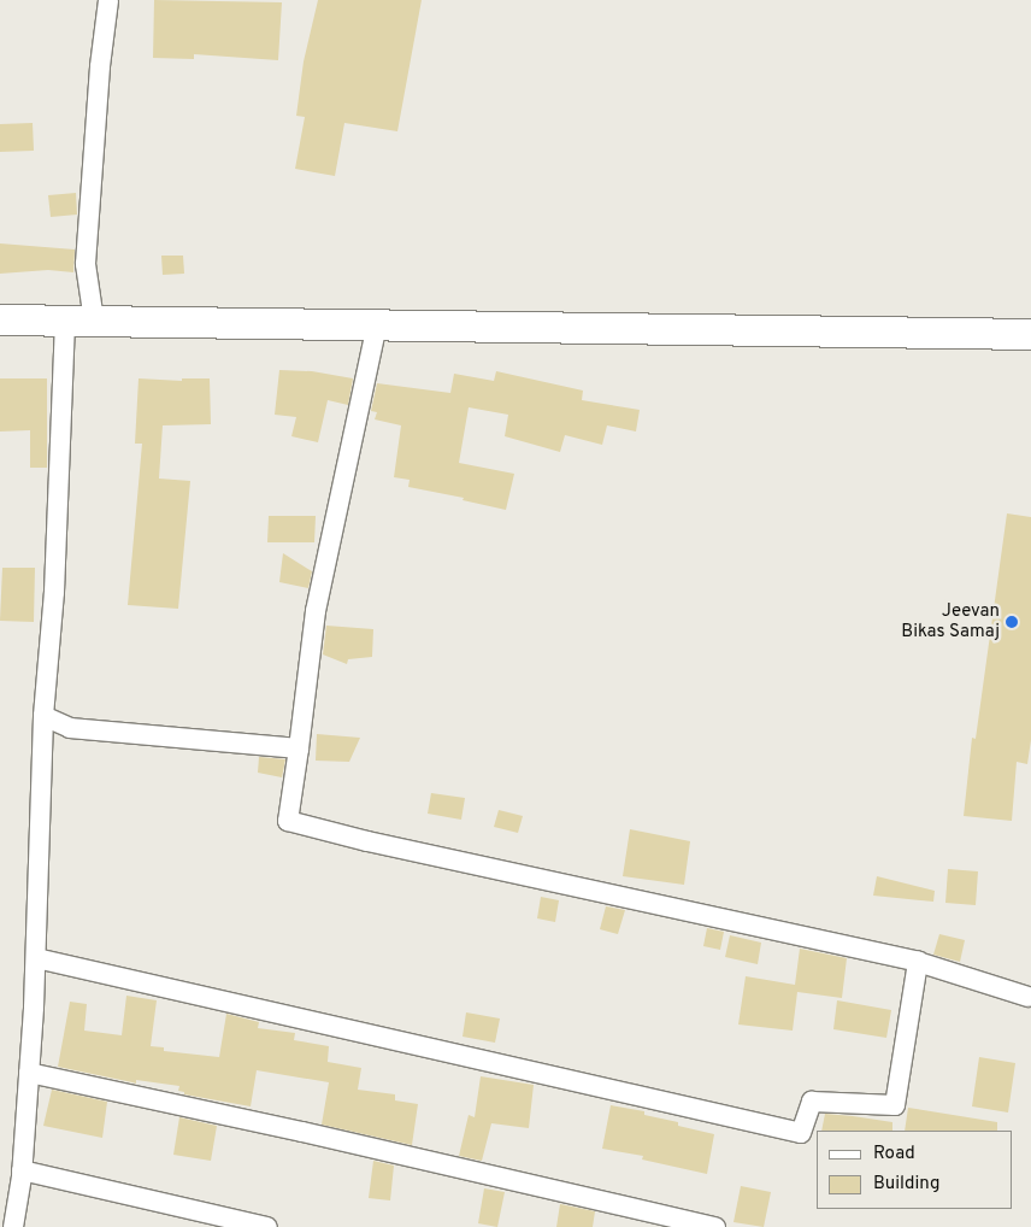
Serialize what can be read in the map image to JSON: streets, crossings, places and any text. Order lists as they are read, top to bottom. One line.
{"places":["Jeevan Bikas Samaj"],"legend":["Road","Building"]}
